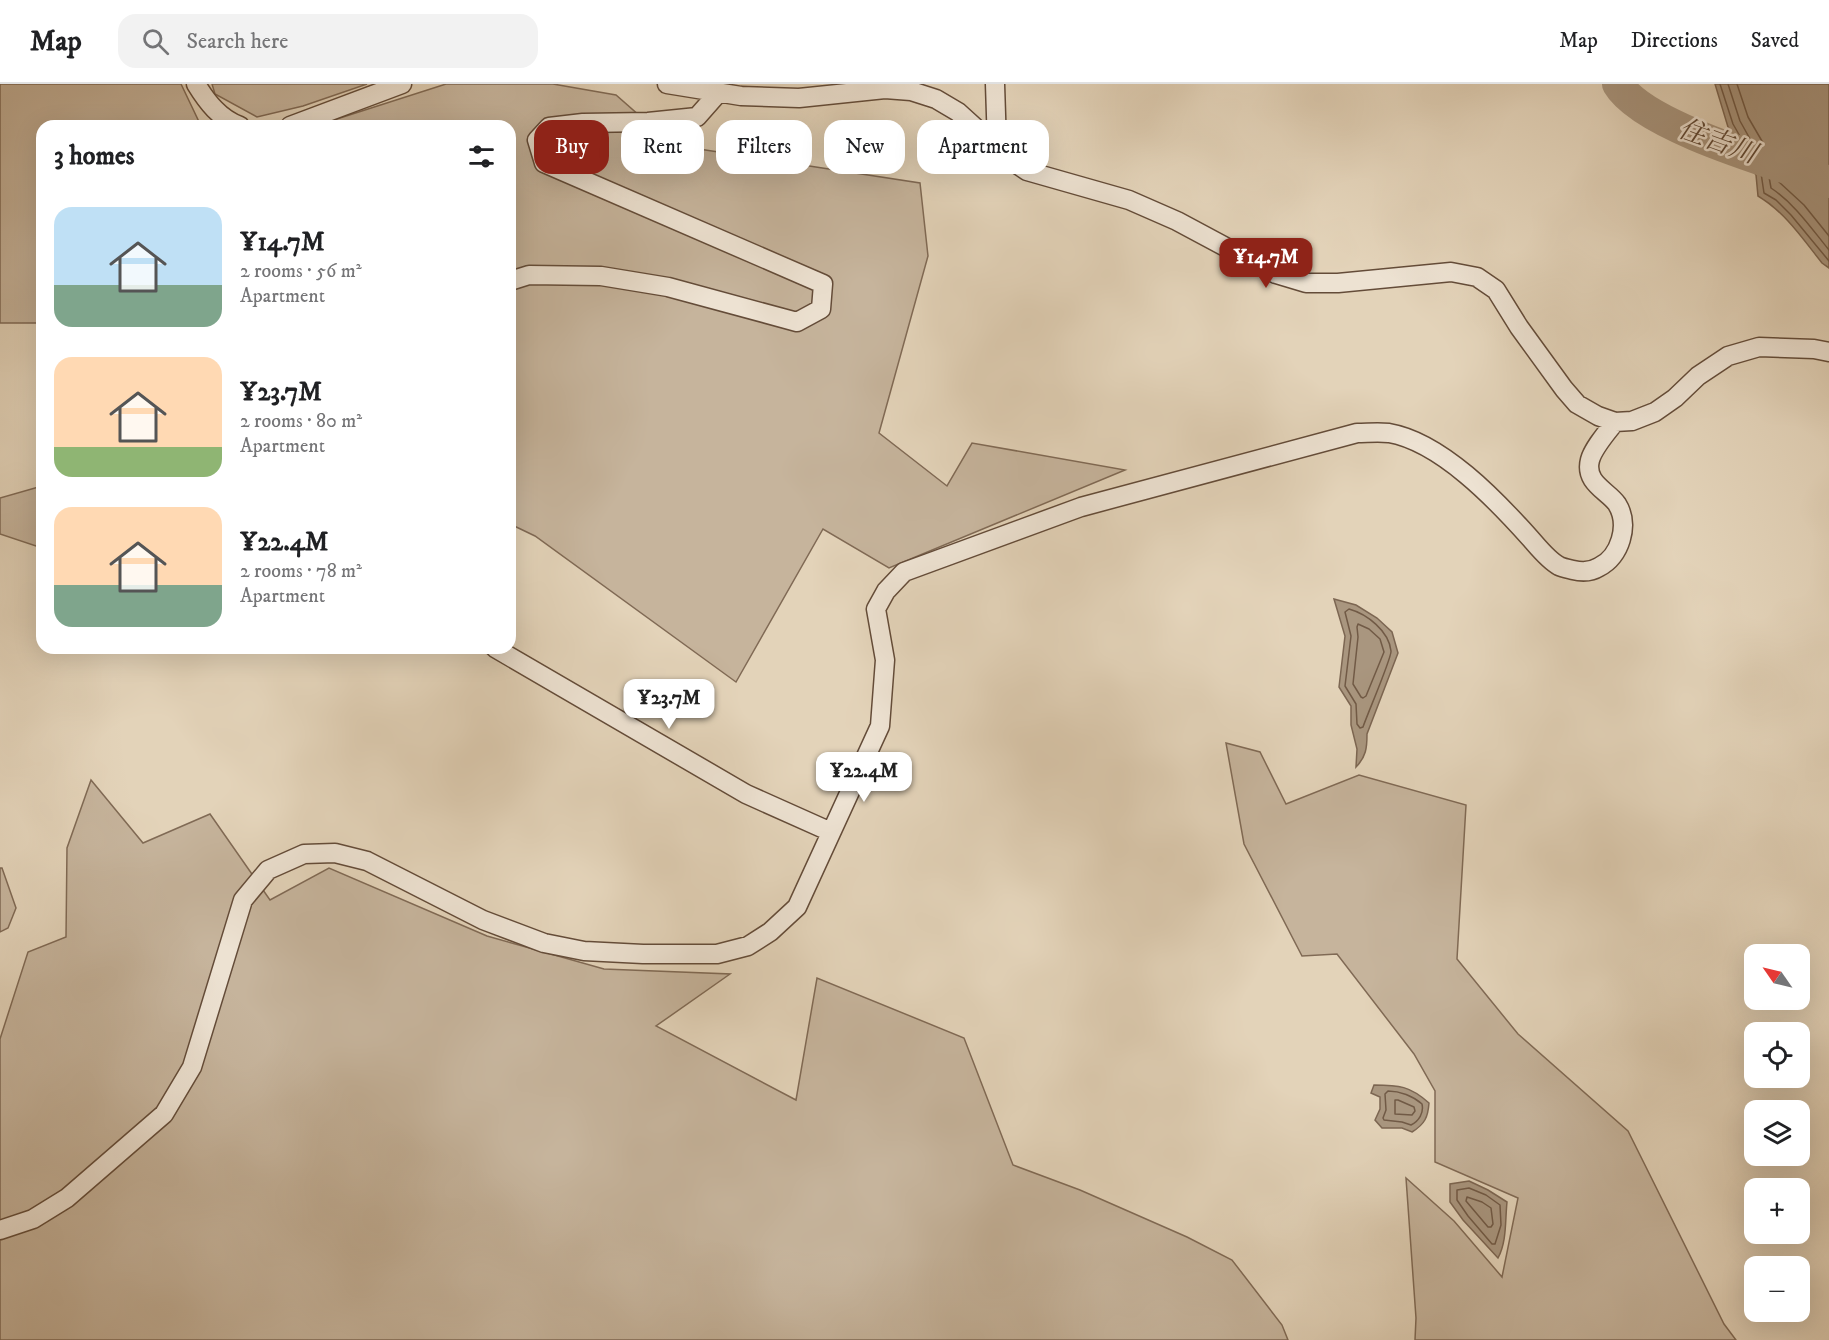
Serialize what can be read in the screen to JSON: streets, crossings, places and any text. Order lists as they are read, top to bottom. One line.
{"water":["住吉川"],"north":"top left","page":{"header":"Map","search":"Search here","nav":["Map","Directions","Saved"],"chip":["Buy","Rent","Filters","New","Apartment"],"heading":"3 homes","list":[{"name":"¥14.7M","note":"2 rooms · 56 m² · Apartment"},{"name":"¥23.7M","note":"2 rooms · 80 m² · Apartment"},{"name":"¥22.4M","note":"2 rooms · 78 m² · Apartment"}],"price":["¥14.7M","¥23.7M","¥22.4M"],"map_buttons":["+","−"]}}
